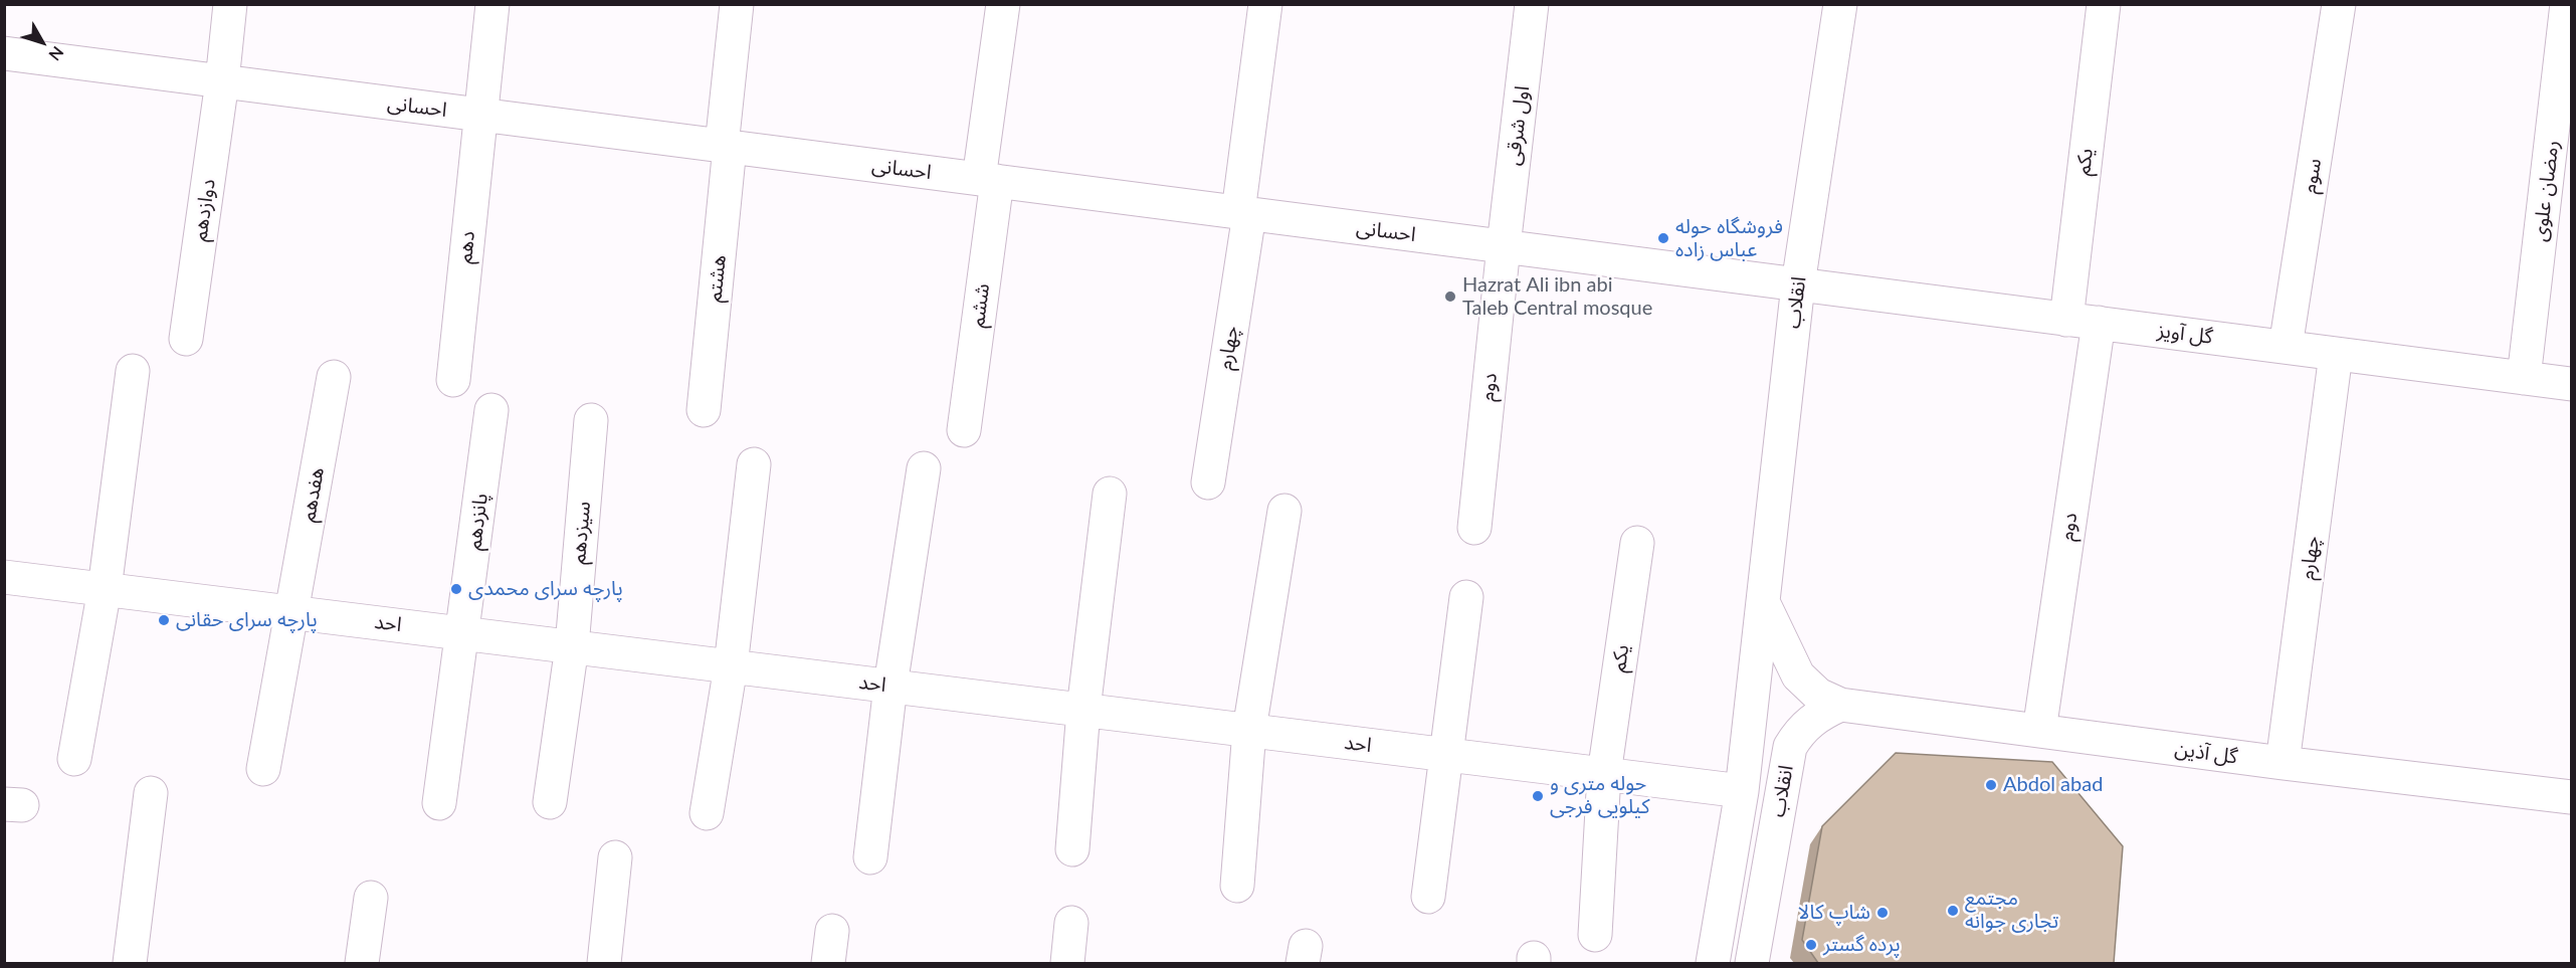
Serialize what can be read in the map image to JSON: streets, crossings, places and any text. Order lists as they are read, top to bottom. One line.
{"streets":{"street":["احسانی","اول شرقی","یکم","سوم","رمضان علوی","دوازدهم","دهم","هشتم","انقلاب","ششم","گل آویز","چهارم","دوم","هفدهم","پانزدهم","سیزدهم","احد","گل آذین"]},"crossings":[["احسانی","اول شرقی"],["احسانی","دوازدهم"],["احسانی","دهم"],["احسانی","هشتم"],["احسانی","انقلاب"],["احسانی","ششم"],["احسانی","گل آویز"],["احسانی","چهارم"],["احسانی","دوم"],["اول شرقی","دوم"],["یکم","گل آویز"],["یکم","احد"],["سوم","گل آویز"],["رمضان علوی","گل آویز"],["انقلاب","گل آویز"],["انقلاب","احد"],["انقلاب","گل آذین"],["گل آویز","چهارم"],["گل آویز","دوم"],["چهارم","گل آذین"],["دوم","گل آذین"],["هفدهم","احد"],["پانزدهم","احد"],["سیزدهم","احد"]],"places":["فروشگاه حوله عباس زاده","Hazrat Ali ibn abi Taleb Central mosque","پارچه سرای محمدی","پارچه سرای حقانی","Abdol abad","حوله متری و کیلویی فرجی","مجتمع تجاری جوانه","شاپ کالا","پرده گستر"],"north":"bottom right"}
